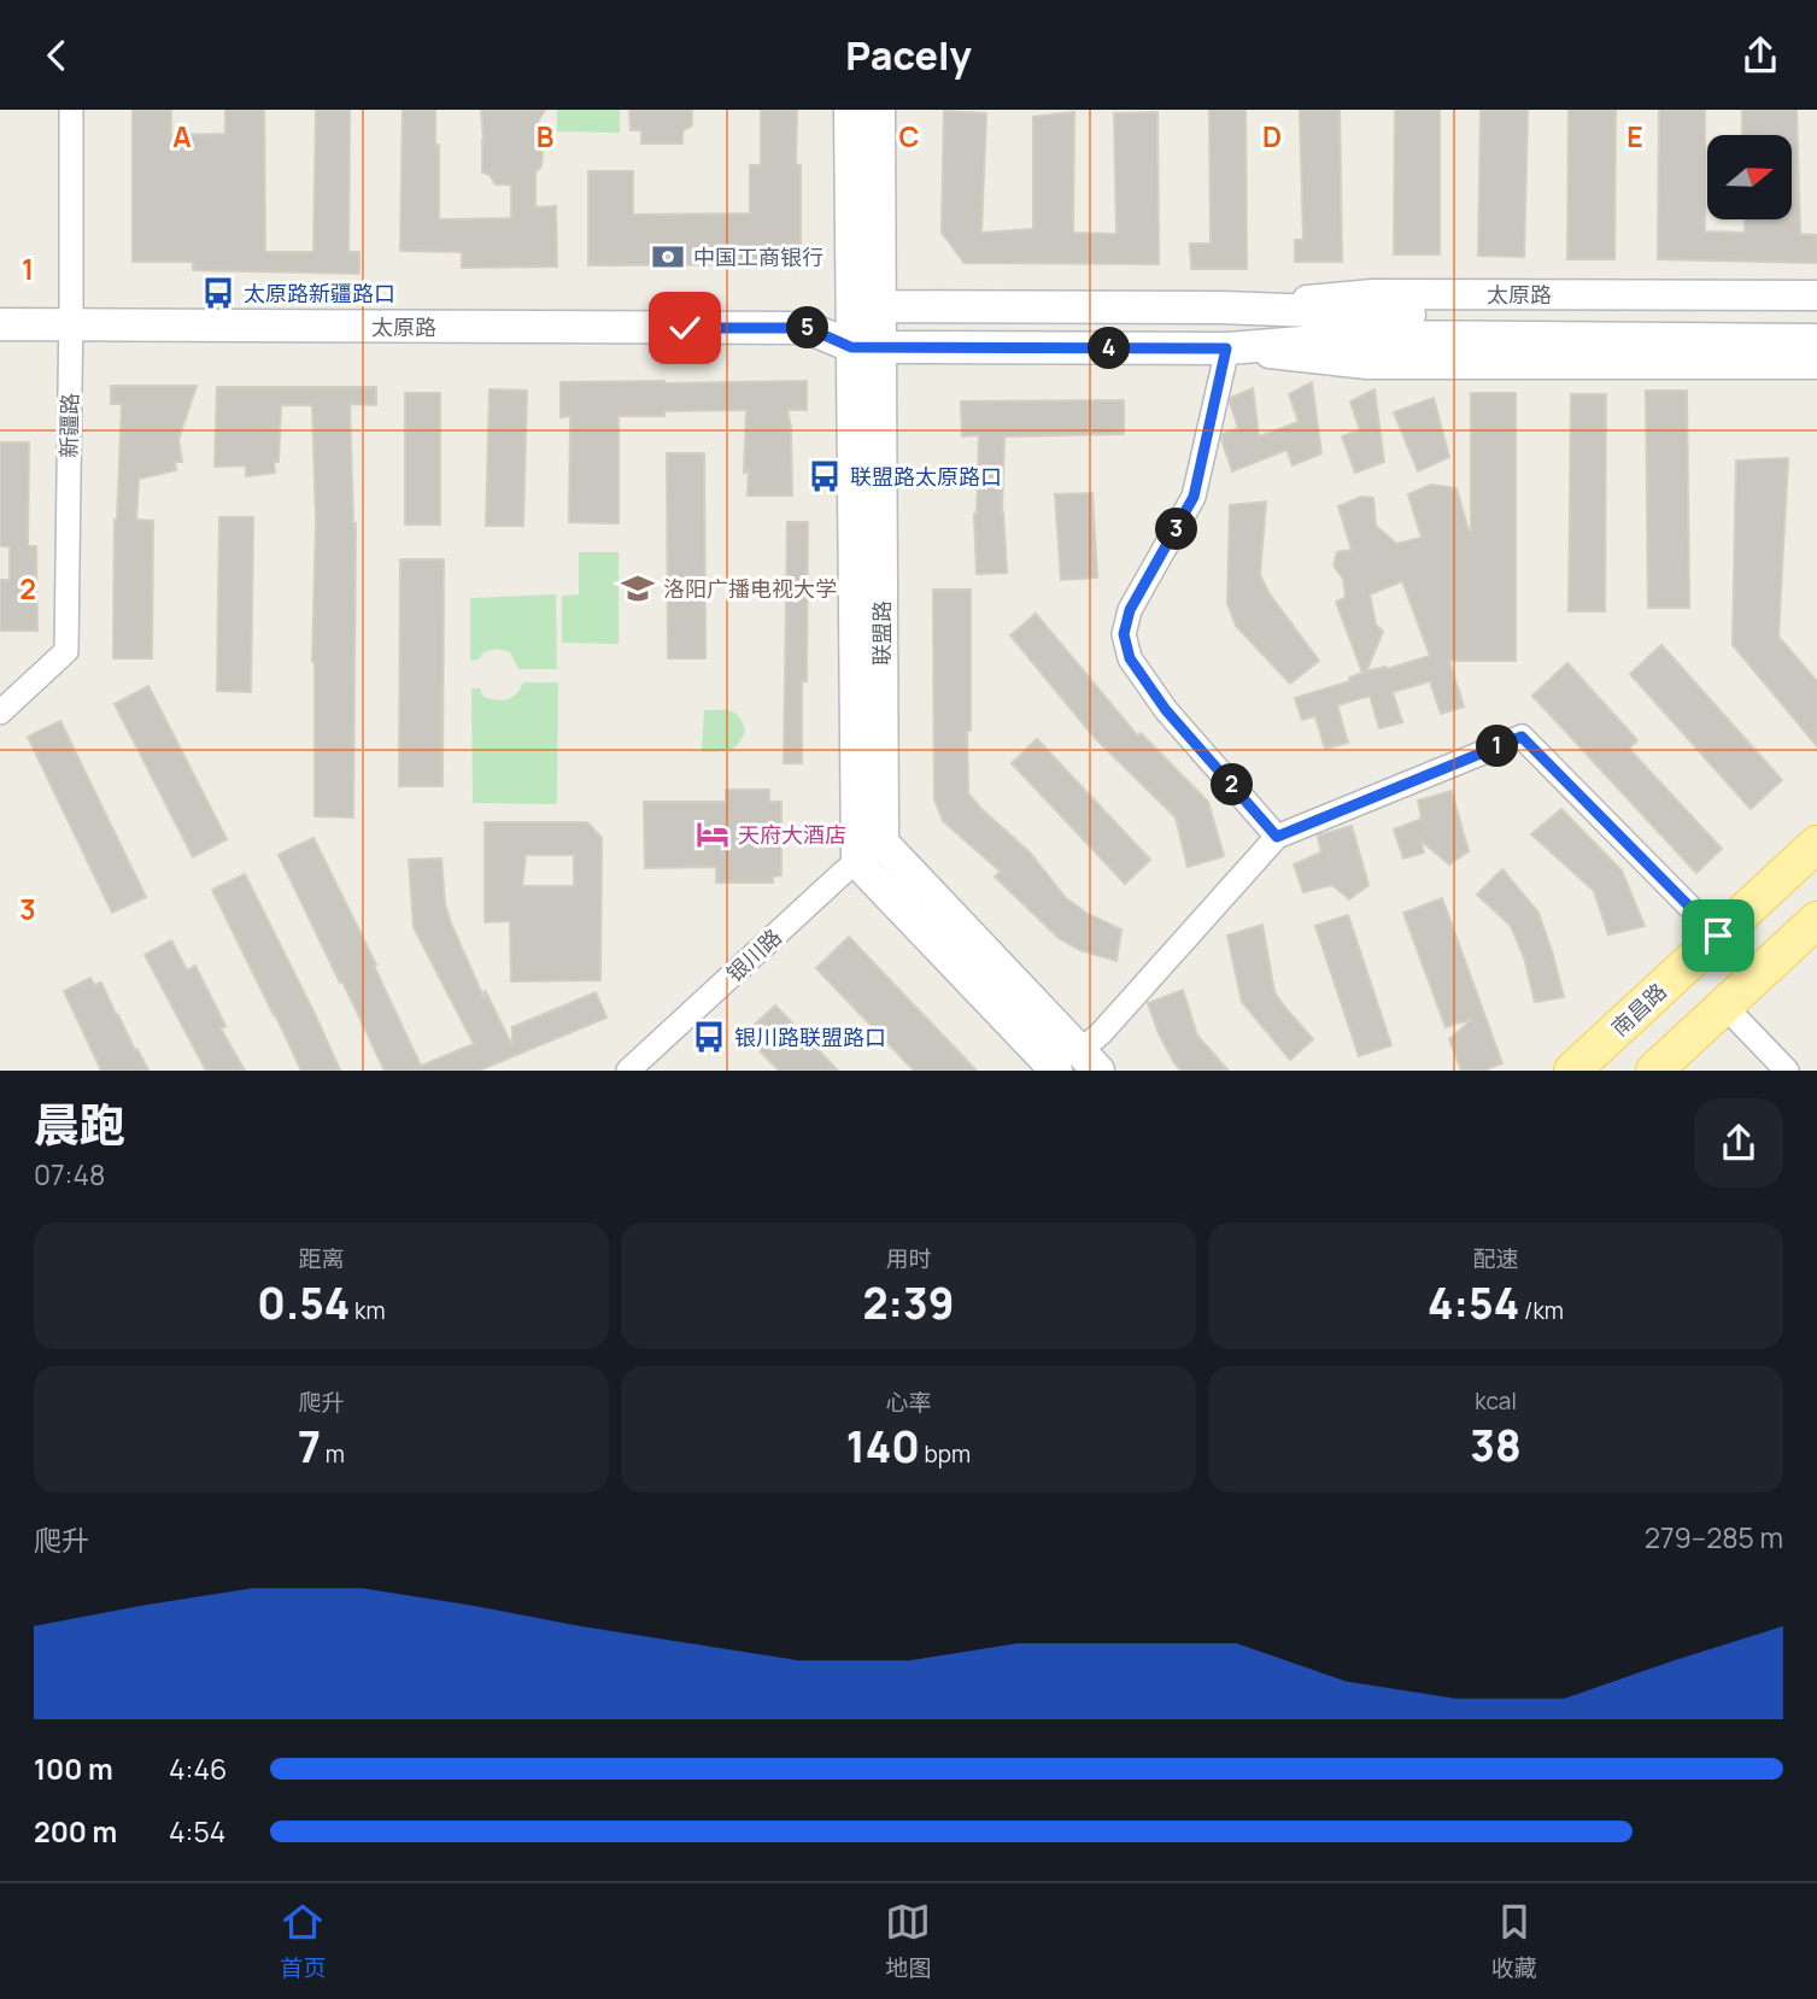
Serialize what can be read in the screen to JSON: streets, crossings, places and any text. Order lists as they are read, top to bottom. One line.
{"streets":{"main road":["太原路","联盟路","南昌路"],"street":["新疆路","银川路"]},"crossings":[["太原路","新疆路"],["太原路","联盟路"],["联盟路","银川路"]],"places":{"bank":["中国工商银行"],"bus stop":["太原路新疆路口","联盟路太原路口","银川路联盟路口"],"school or university":["洛阳广播电视大学"],"hotel":["天府大酒店"]},"north":"right","page":{"header":"Pacely","pins":["5","4","3","1","2"],"heading":["晨跑","07:48"],"stats":[["距离","0.54 km"],["用时","2:39"],["配速","4:54 /km"],["爬升","7 m"],["心率","140 bpm"],["kcal","38"]],"chart":["爬升","279–285 m"],"list":[{"name":"100 m","note":"4:46"},{"name":"200 m","note":"4:54"}],"tabs":["首页","地图","收藏"]},"grid":{"columns":["A","B","C","D","E"],"rows":["1","2","3"]}}
